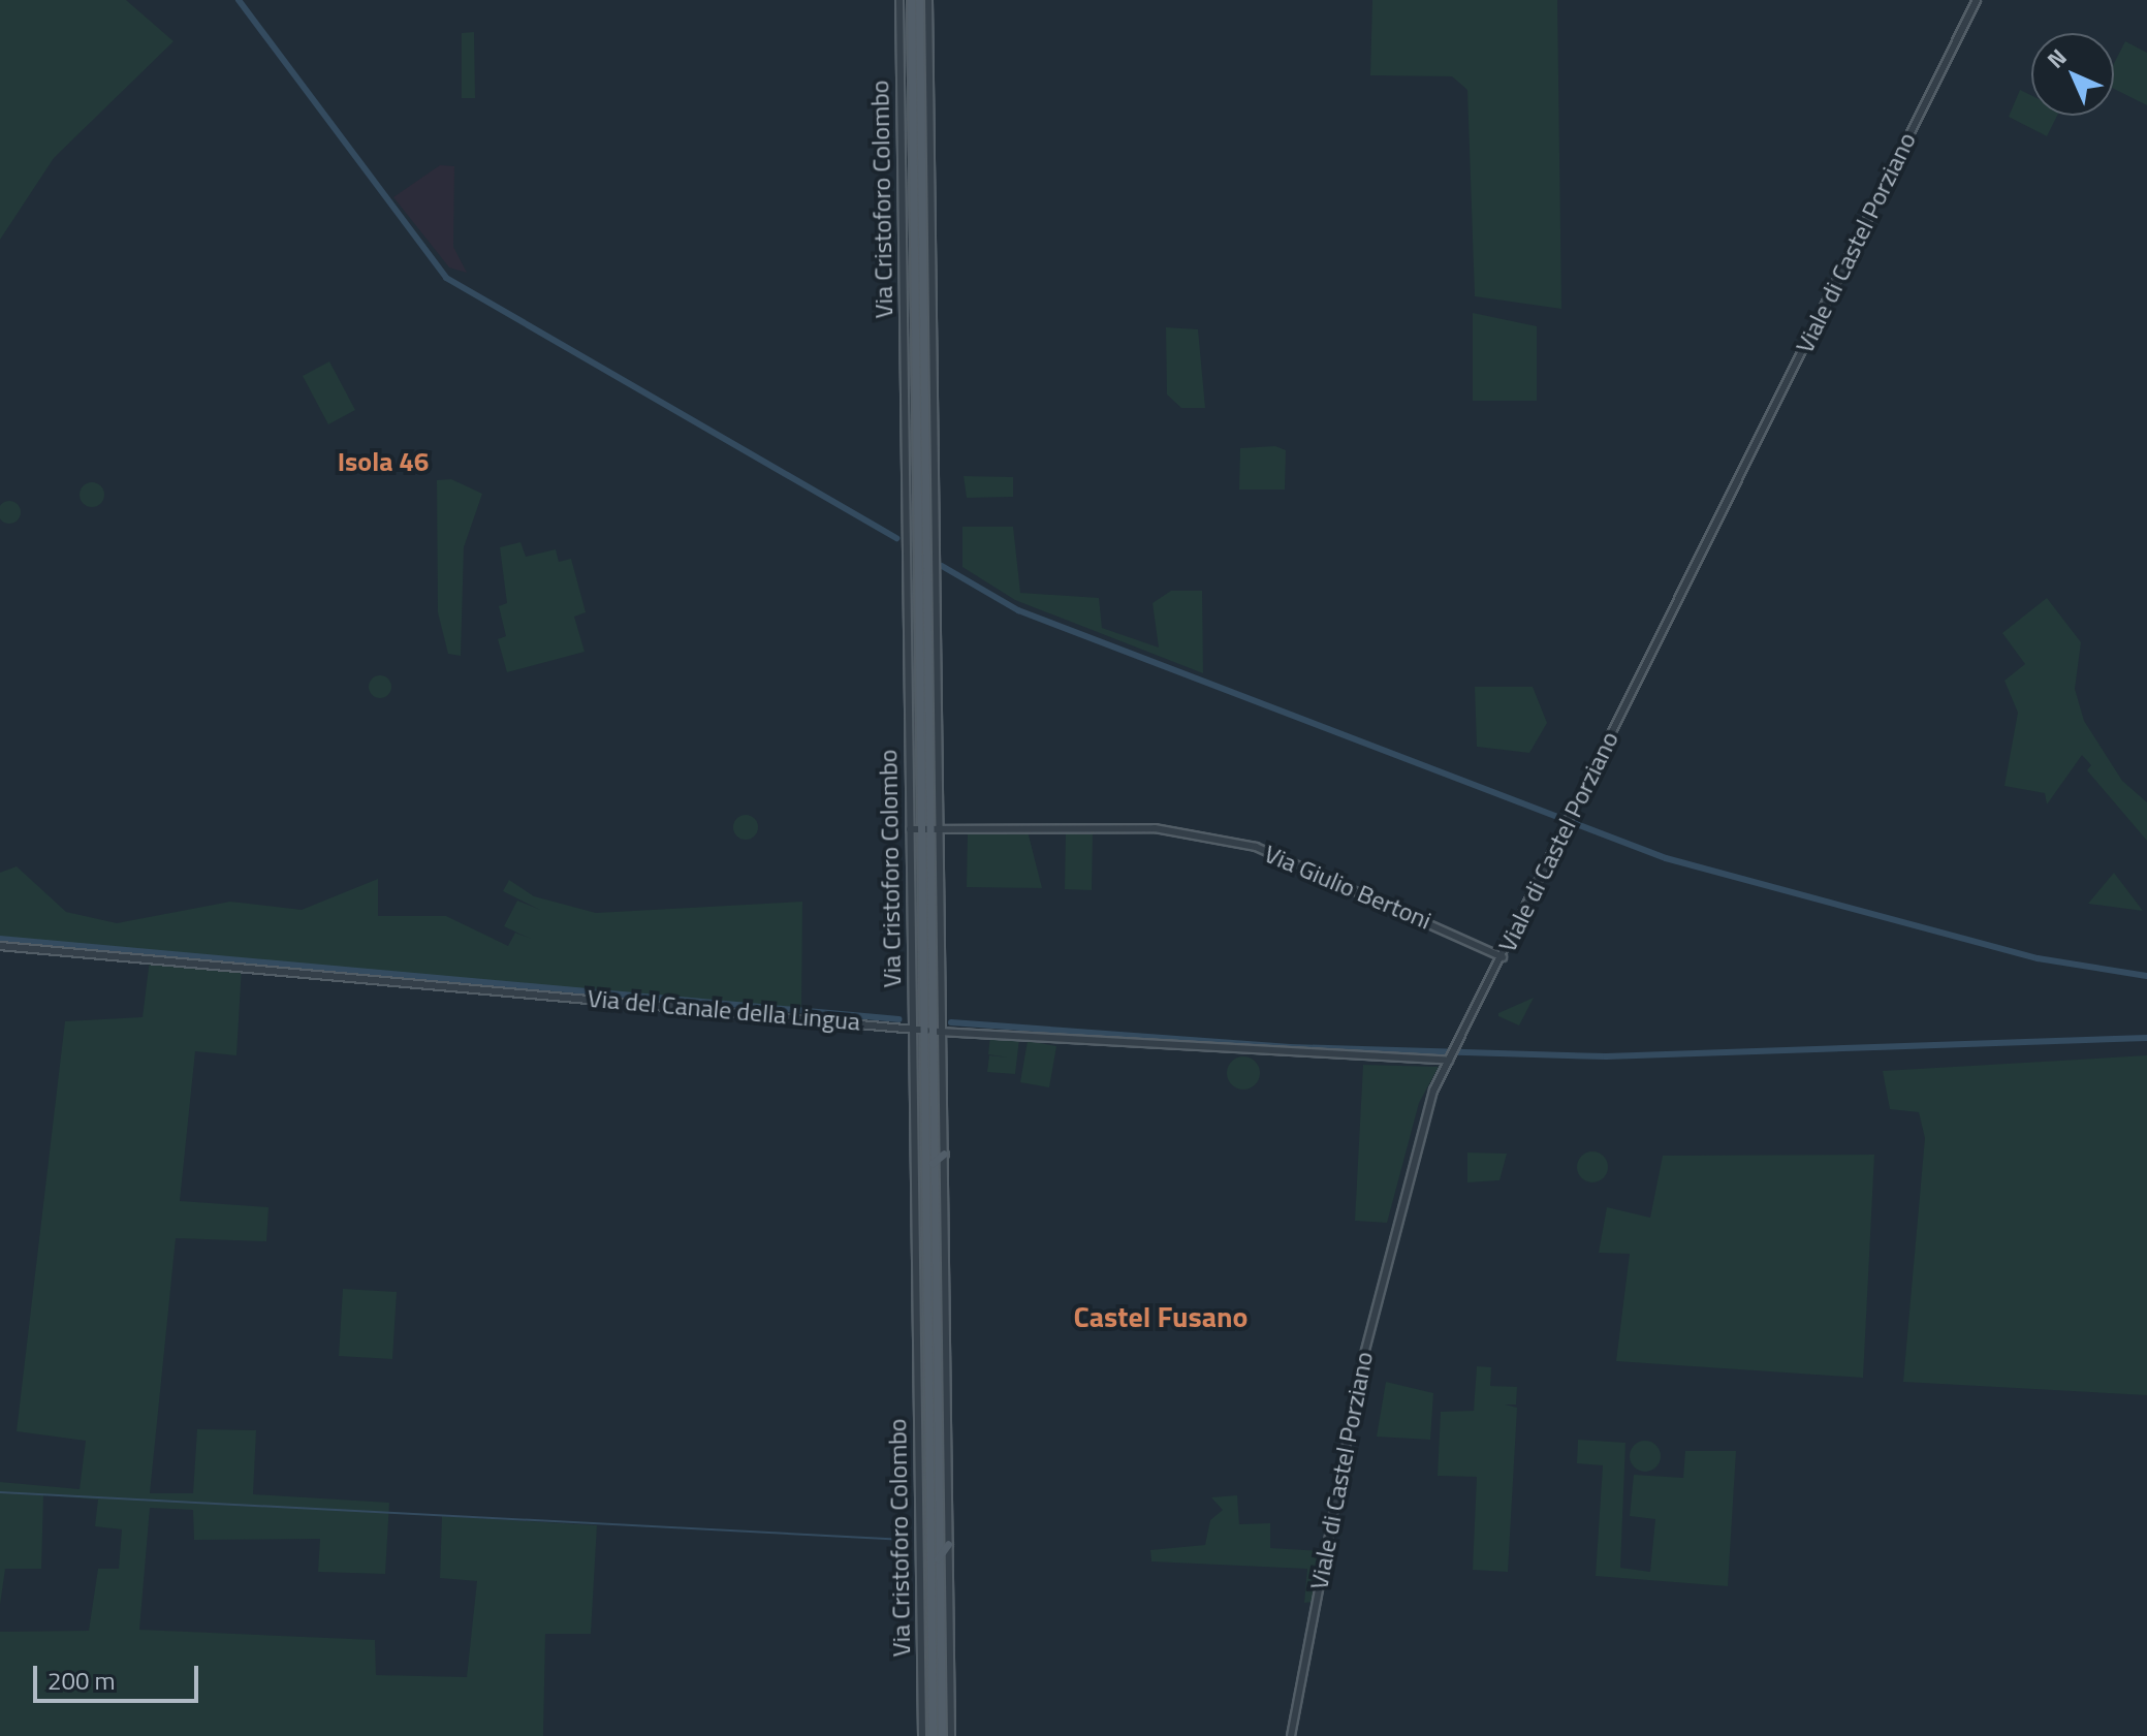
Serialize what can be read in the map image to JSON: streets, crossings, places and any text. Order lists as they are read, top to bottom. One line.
{"streets":{"main road":["Via Cristoforo Colombo"],"street":["Viale di Castel Porziano","Via Giulio Bertoni","Via del Canale della Lingua"]},"crossings":[["Via Cristoforo Colombo","Via Giulio Bertoni"],["Via Cristoforo Colombo","Via del Canale della Lingua"],["Viale di Castel Porziano","Via Giulio Bertoni"],["Viale di Castel Porziano","Via del Canale della Lingua"]],"districts":["Isola 46","Castel Fusano"],"scale_bar":"200 m","north":"top left"}
